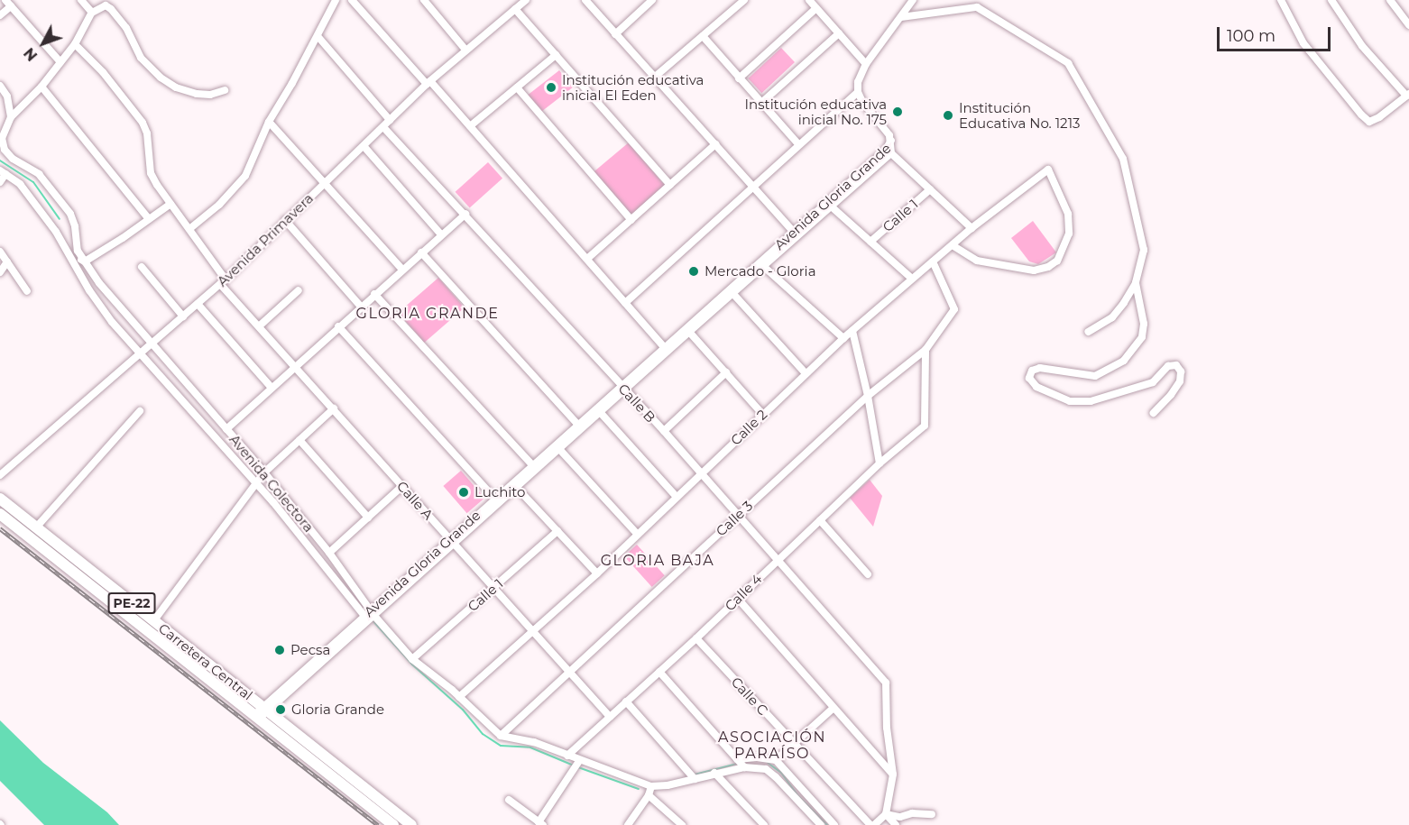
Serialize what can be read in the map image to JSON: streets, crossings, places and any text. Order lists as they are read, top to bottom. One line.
{"streets":{"highway":["PE-22","Carretera Central"],"street":["Avenida Gloria Grande","Calle 1","Avenida Primavera","Calle B","Calle 2","Avenida Colectora","Calle A","Calle 3","Calle 4","Calle C"]},"crossings":[["Avenida Gloria Grande","Calle B"],["Avenida Gloria Grande","Avenida Colectora"],["Avenida Gloria Grande","Calle A"],["Avenida Gloria Grande","Carretera Central"],["Calle 1","Avenida Colectora"],["Calle 1","Calle A"],["Avenida Primavera","Calle B"],["Avenida Primavera","Avenida Colectora"],["Avenida Primavera","Calle A"],["Calle B","Calle 2"],["Calle B","Calle 3"],["Calle B","Calle 4"],["Calle 2","Avenida Colectora"],["Calle 2","Calle A"],["Calle 2","Calle 3"],["Avenida Colectora","Calle 3"],["Calle A","Calle 3"],["Calle A","Calle 4"],["Calle 3","Calle 4"],["Calle 4","Calle C"]],"districts":["GLORIA GRANDE","GLORIA BAJA","ASOCIACIÓN PARAÍSO"],"places":["Institución educativa inicial El Eden","Institución educativa inicial No. 175","Institución Educativa No. 1213","Mercado - Gloria","Luchito","Pecsa","Gloria Grande"],"scale_bar":"100 m","north":"bottom left"}
